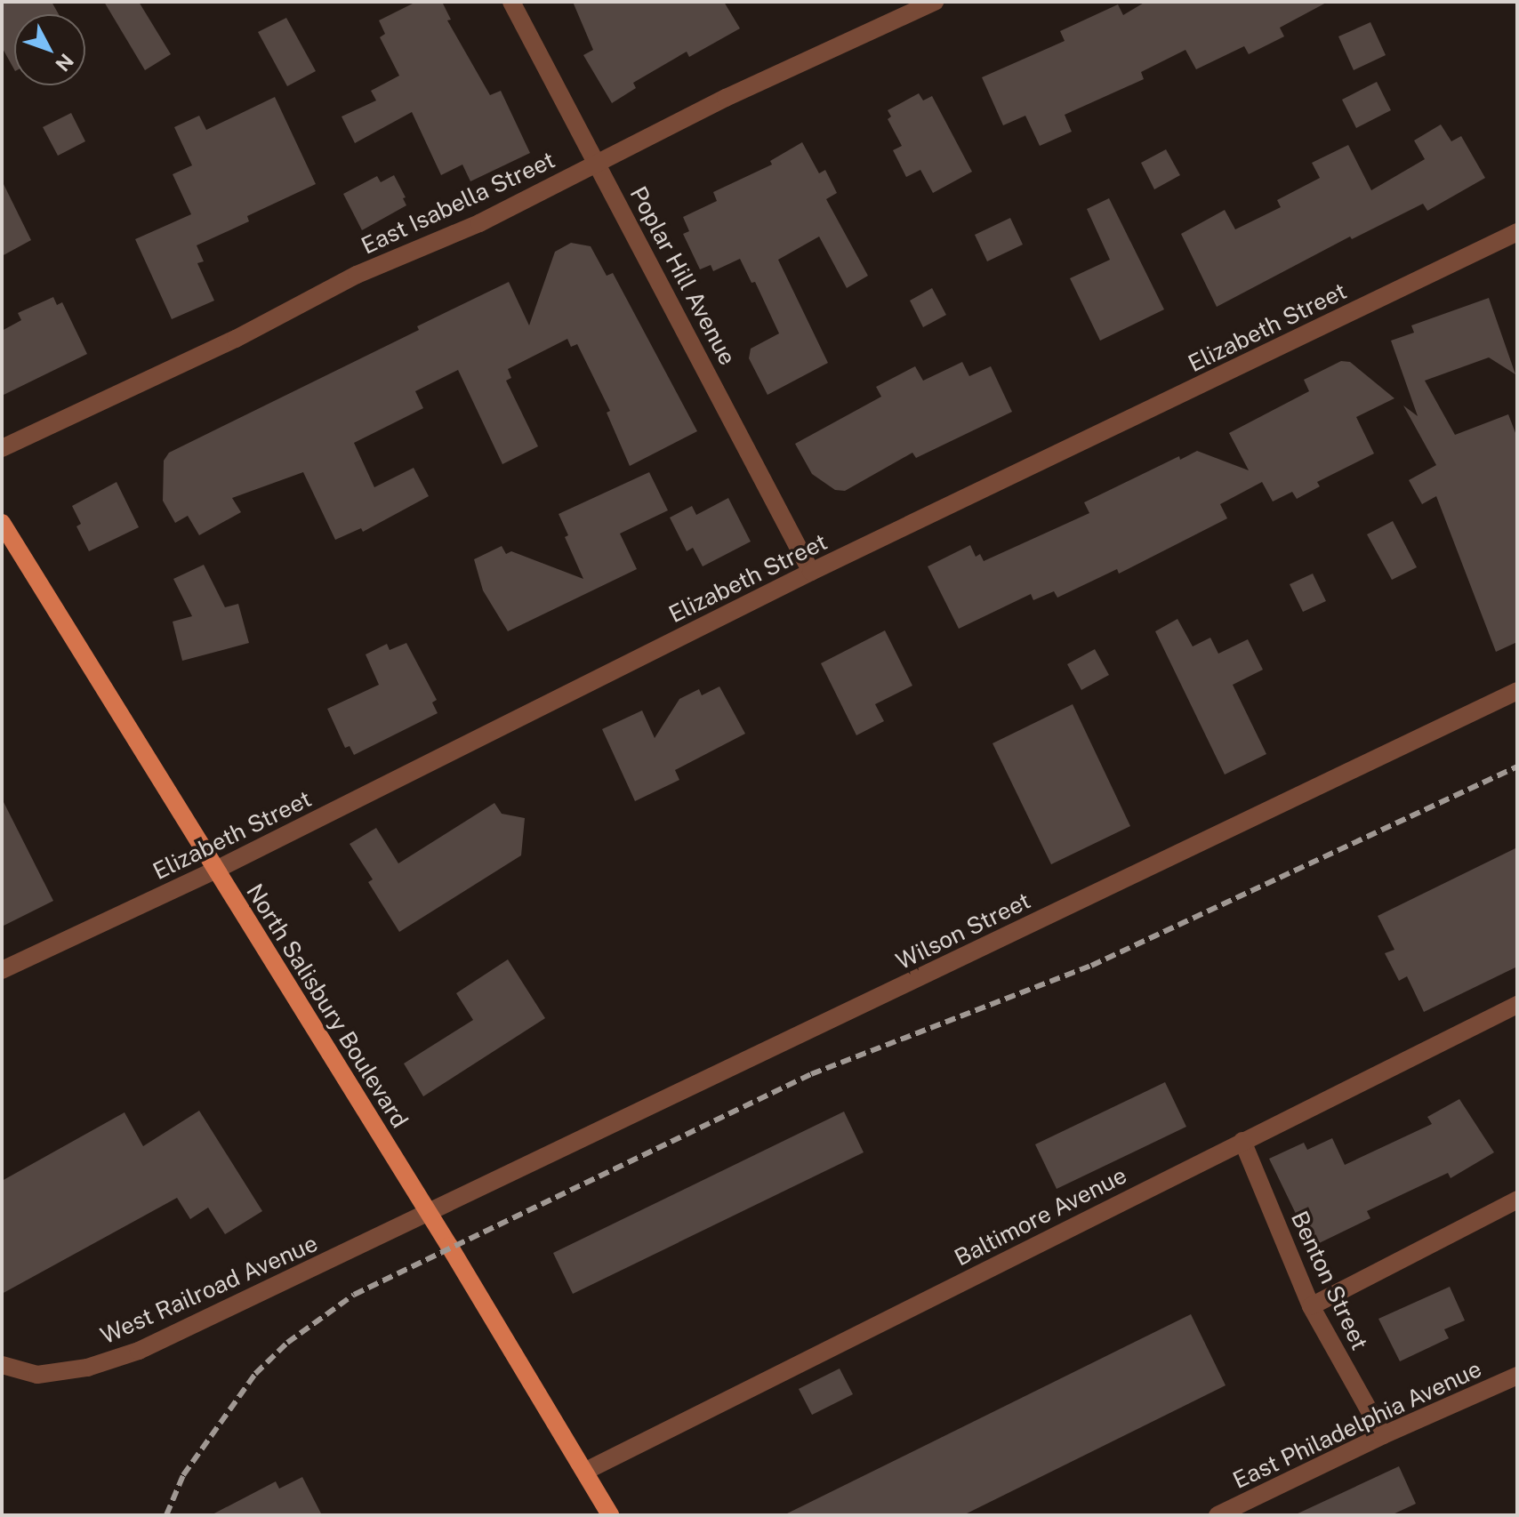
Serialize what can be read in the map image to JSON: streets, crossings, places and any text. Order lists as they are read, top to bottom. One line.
{"streets":{"main road":["North Salisbury Boulevard"],"street":["East Isabella Street","Poplar Hill Avenue","Elizabeth Street","Wilson Street","Baltimore Avenue","Benton Street","West Railroad Avenue","East Philadelphia Avenue"]},"crossings":[["East Isabella Street","Poplar Hill Avenue"],["Poplar Hill Avenue","Elizabeth Street"],["Elizabeth Street","North Salisbury Boulevard"],["Wilson Street","North Salisbury Boulevard"],["Wilson Street","West Railroad Avenue"],["North Salisbury Boulevard","Baltimore Avenue"],["North Salisbury Boulevard","West Railroad Avenue"],["Baltimore Avenue","Benton Street"],["Benton Street","East Philadelphia Avenue"]],"north":"bottom right"}
